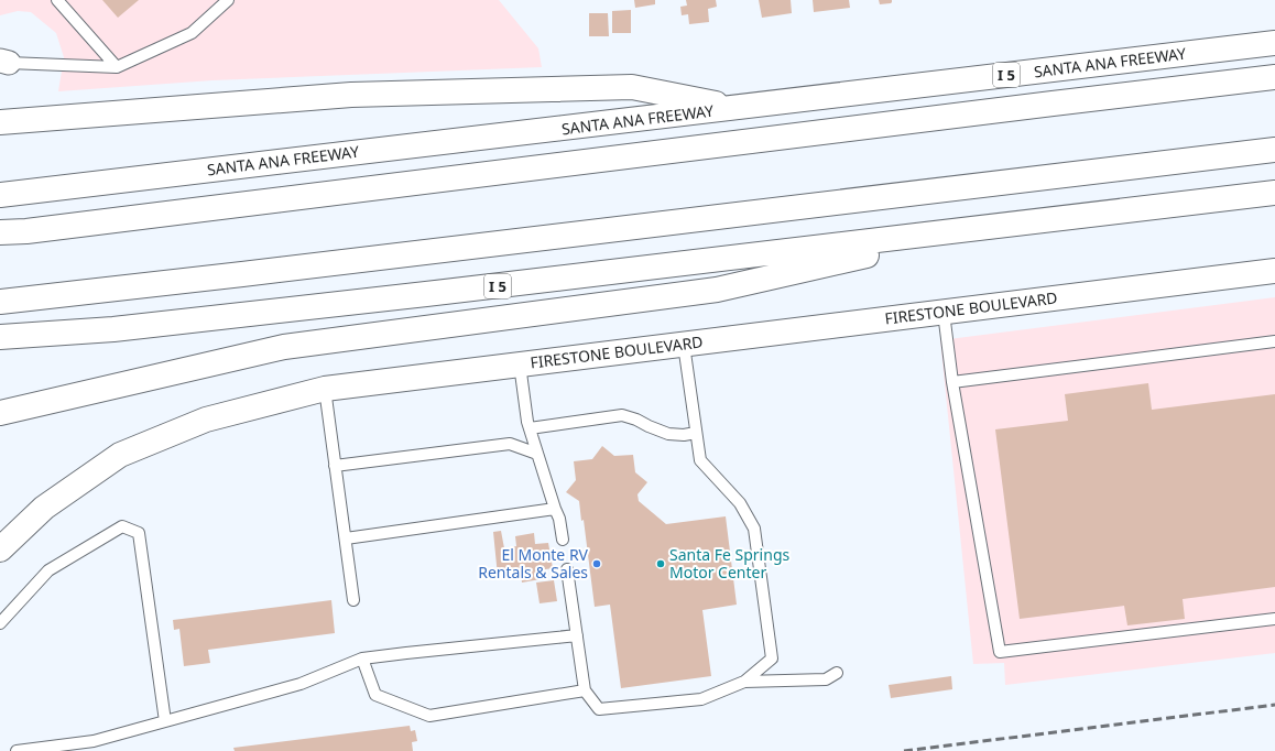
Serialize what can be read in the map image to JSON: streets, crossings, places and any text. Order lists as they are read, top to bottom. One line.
{"streets":{"main road":["SANTA ANA FREEWAY","I 5","FIRESTONE BOULEVARD"]},"places":["El Monte RV Rentals & Sales","Santa Fe Springs Motor Center"]}
